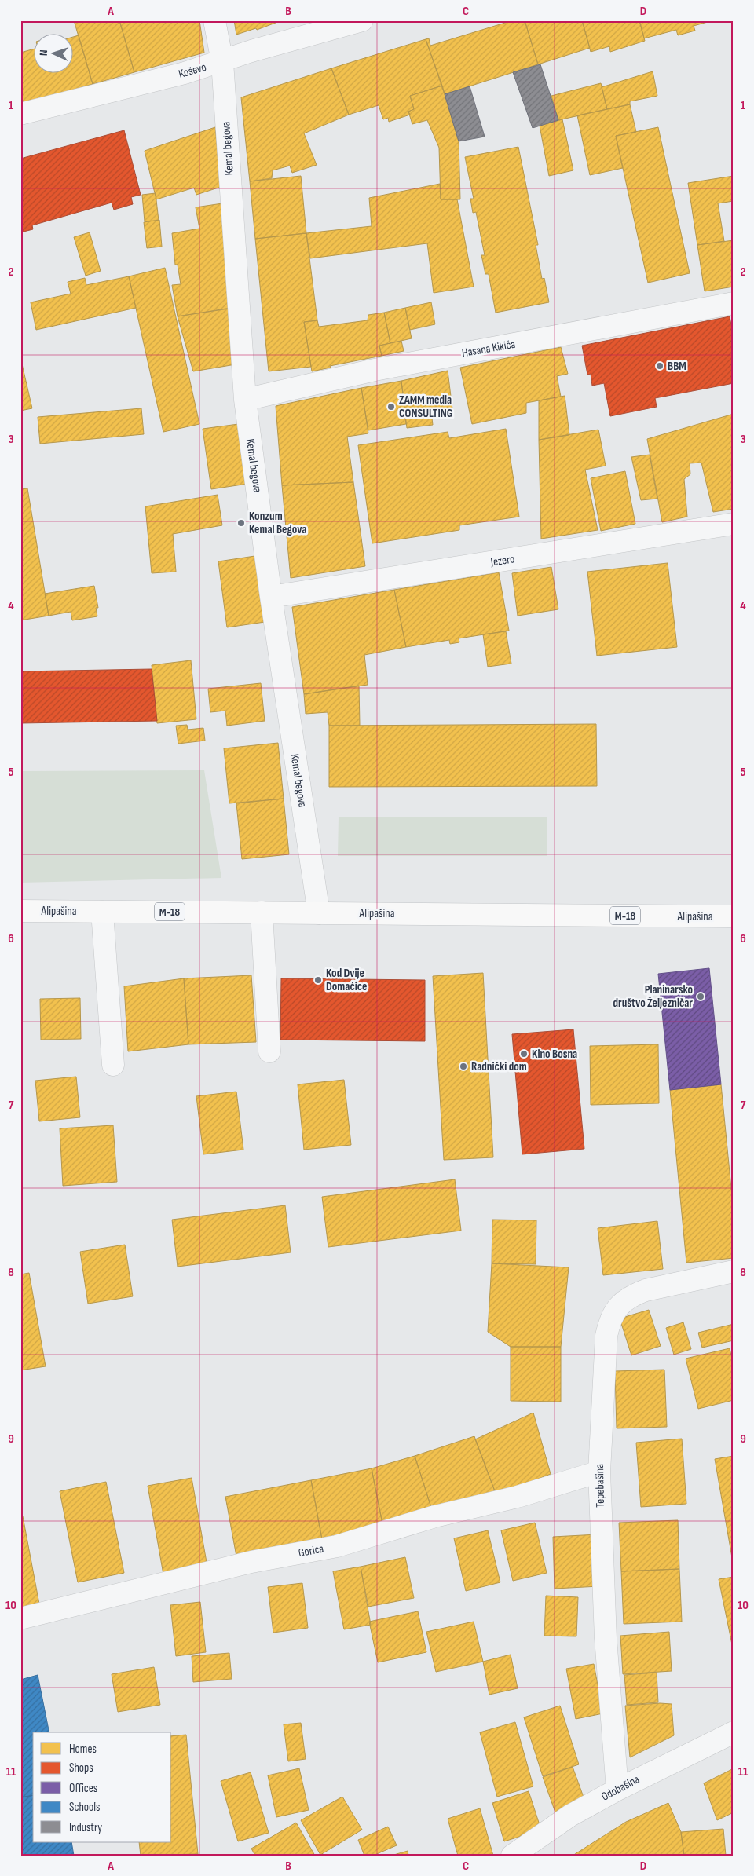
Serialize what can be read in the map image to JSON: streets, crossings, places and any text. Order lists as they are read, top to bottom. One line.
{"streets":{"main road":["Alipašina","M-18"],"street":["Koševo","Kemal begova","Hasana Kikića","Jezero","Tepebašina","Gorica","Odobašina"]},"crossings":[["Koševo","Kemal begova"],["Kemal begova","Hasana Kikića"],["Kemal begova","Jezero"],["Kemal begova","Alipašina"],["Tepebašina","Gorica"],["Tepebašina","Odobašina"]],"places":["BBM","ZAMM media CONSULTING","Konzum Kemal Begova","Kod Dvije Domaćice","Planinarsko društvo Željezničar","Kino Bosna","Radnički dom"],"legend":["Homes","Shops","Offices","Schools","Industry"],"north":"left","grid":{"columns":["A","B","C","D"],"rows":["1","2","3","4","5","6","7","8","9","10","11"]}}
